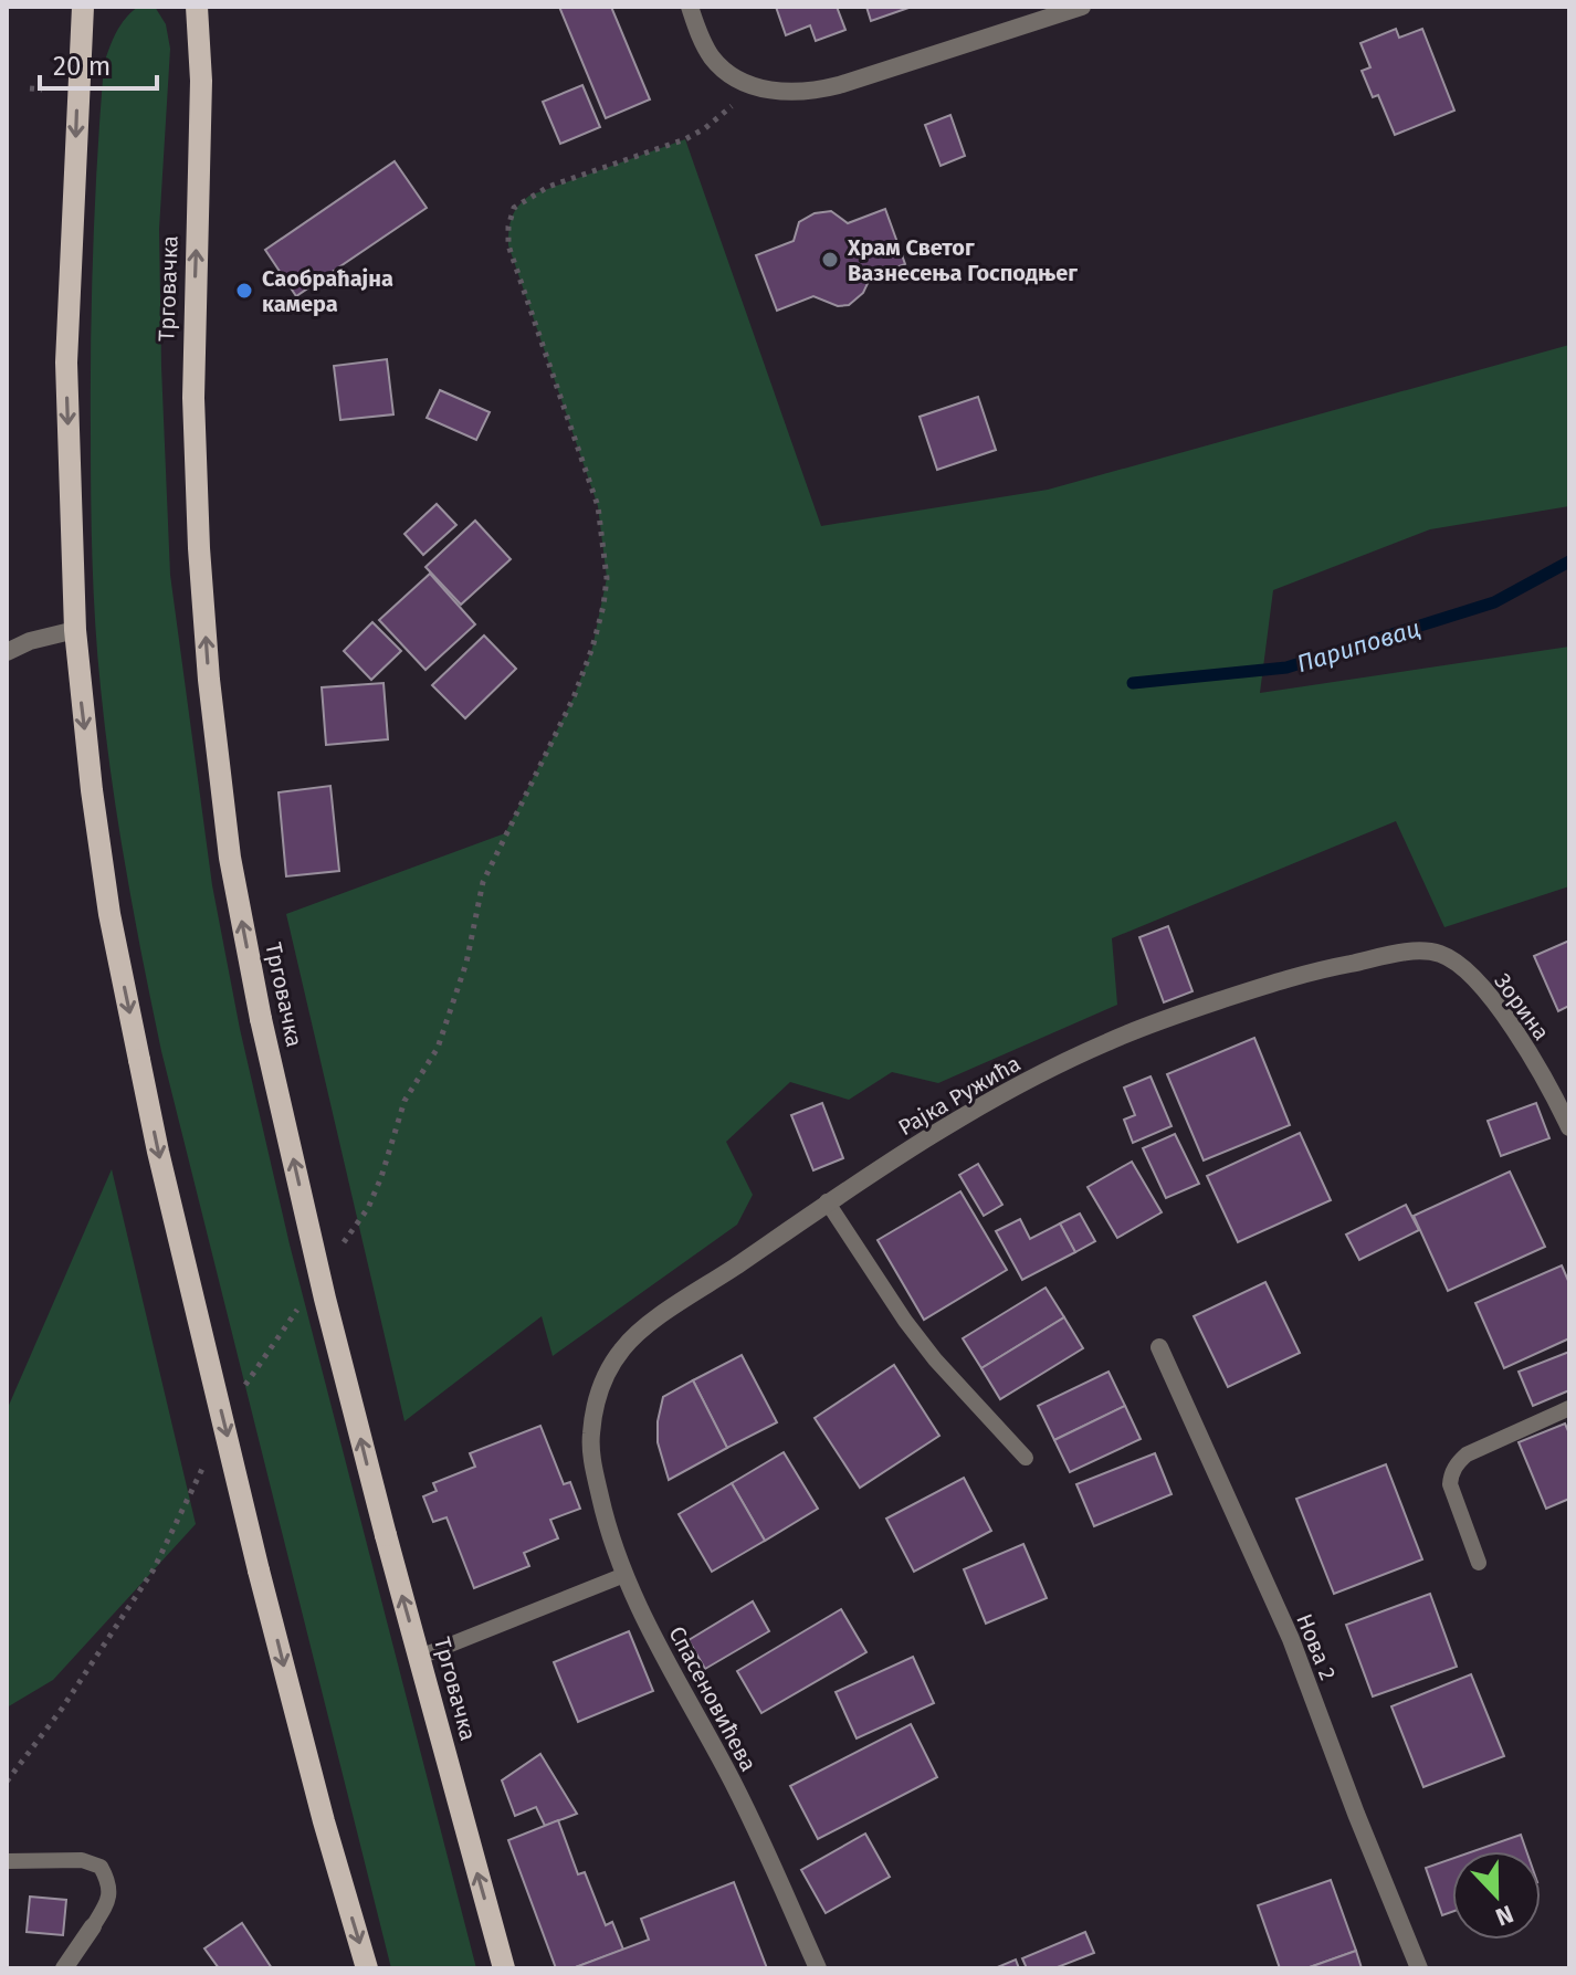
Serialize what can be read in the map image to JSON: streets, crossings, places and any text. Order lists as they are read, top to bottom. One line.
{"streets":{"main road":["Трговачка"],"street":["Зорина","Рајка Ружића","Нова 2","Спасеновићева"]},"crossings":[["Зорина","Рајка Ружића"],["Рајка Ружића","Спасеновићева"]],"water":["Париповац"],"places":["Храм Светог Вазнесења Господњег","Саобраћајна камера"],"scale_bar":"20 m","north":"bottom"}
